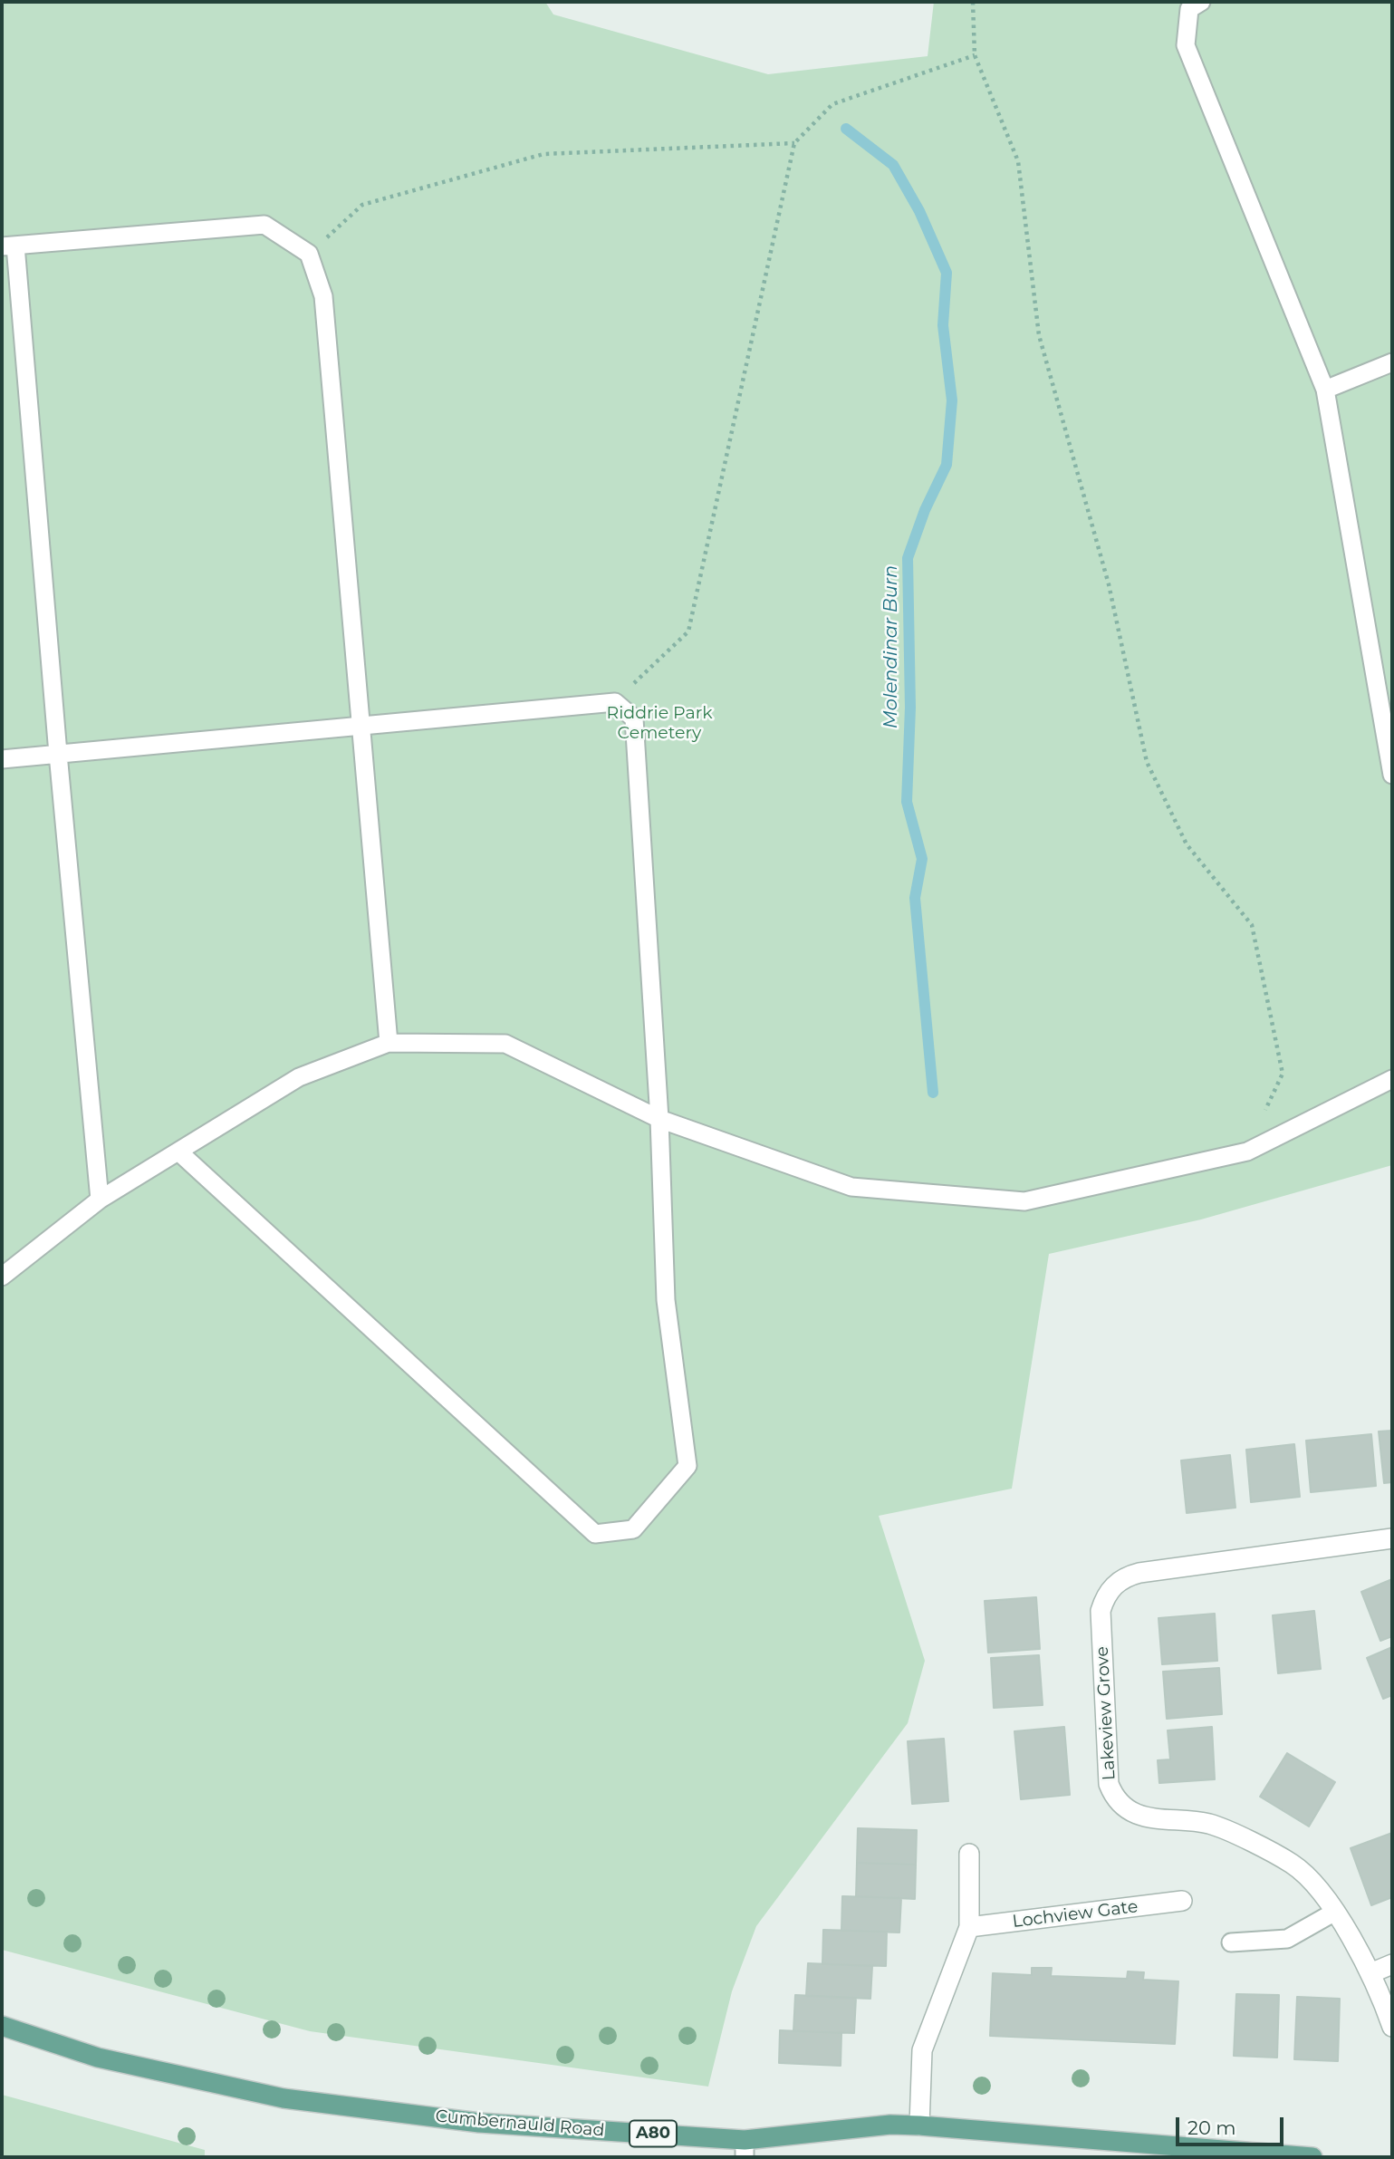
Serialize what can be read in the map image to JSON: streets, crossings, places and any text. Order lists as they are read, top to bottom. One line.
{"streets":{"main road":["Cumbernauld Road","A80"],"street":["Lakeview Grove","Lochview Gate"]},"water":["Molendinar Burn"],"parks":["Riddrie Park Cemetery"],"scale_bar":"20 m"}
